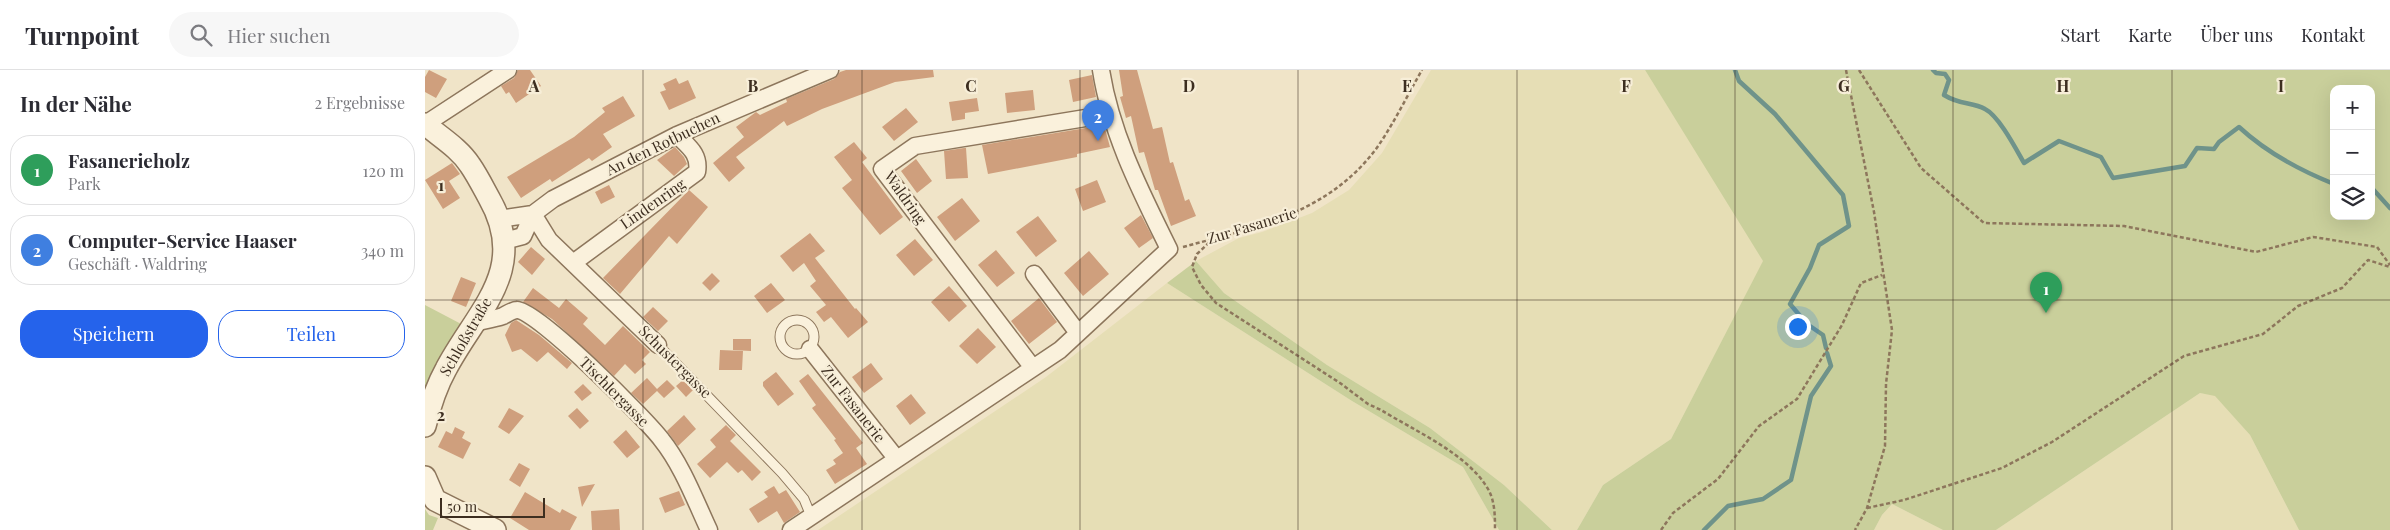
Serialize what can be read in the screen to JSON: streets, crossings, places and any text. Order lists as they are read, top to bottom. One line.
{"streets":{"street":["An den Rotbuchen","Waldring","Lindenring","Zur Fasanerie","Schloßstraße","Schustergasse","Tischlergasse"]},"crossings":[["An den Rotbuchen","Lindenring"],["An den Rotbuchen","Schloßstraße"],["An den Rotbuchen","Schustergasse"],["Waldring","Zur Fasanerie"],["Lindenring","Schustergasse"],["Zur Fasanerie","Schustergasse"],["Schloßstraße","Tischlergasse"]],"scale_bar":"50 m","page":{"header":"Turnpoint","search":"Hier suchen","nav":["Start","Karte","Über uns","Kontakt"],"heading":["In der Nähe","2 Ergebnisse"],"map_buttons":["+","−"],"pins":["2","1"],"list":[{"mark":"1","name":"Fasanerieholz","note":"Park","value":"120 m"},{"mark":"2","name":"Computer-Service Haaser","note":"Geschäft · Waldring","value":"340 m"}],"buttons":["Speichern","Teilen"],"scale":"50 m"},"grid":{"columns":["A","B","C","D","E","F","G","H","I"],"rows":["1","2"]}}
